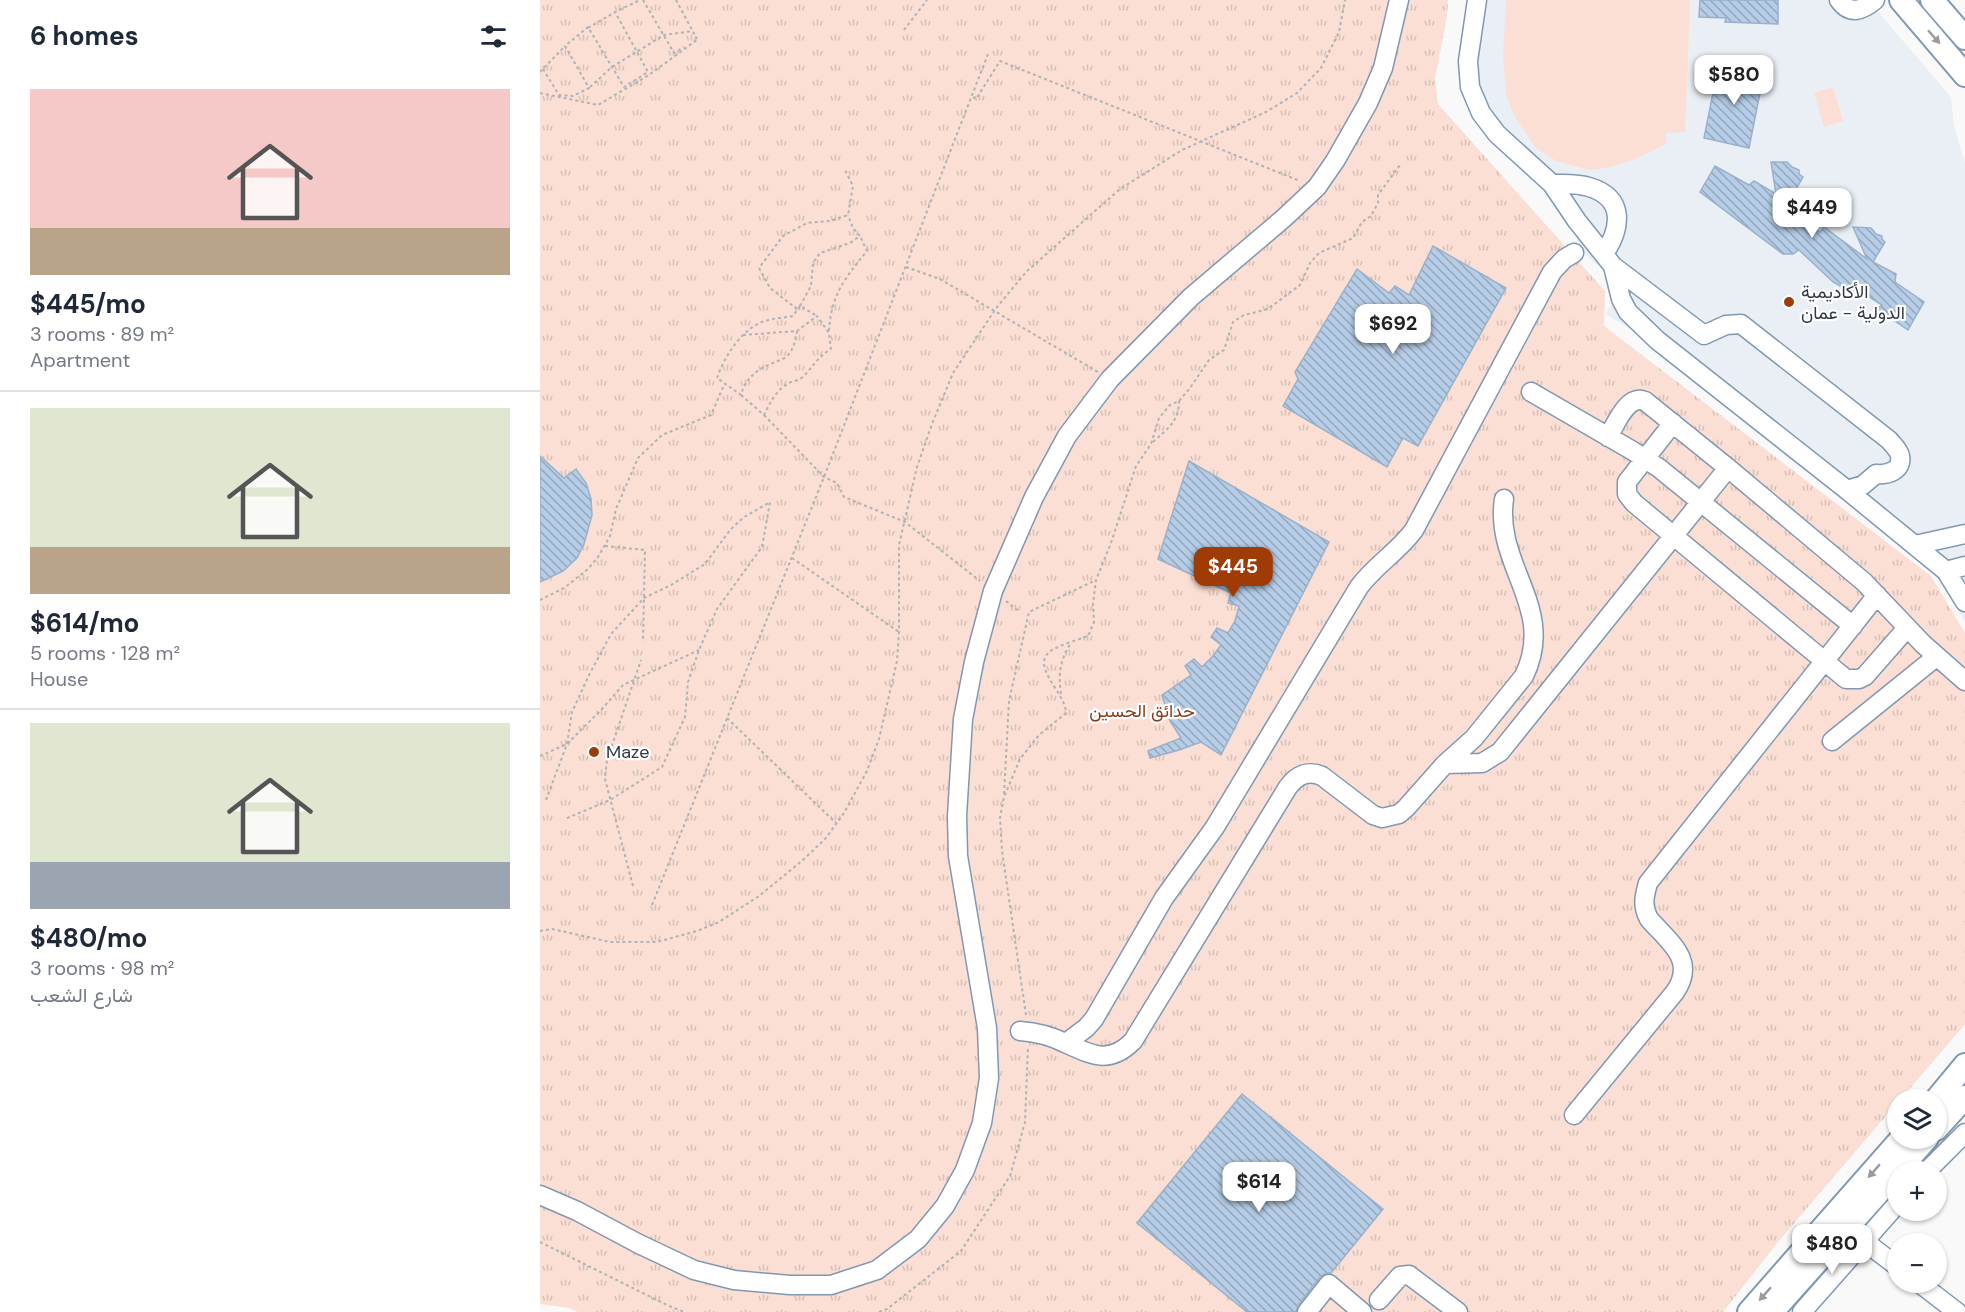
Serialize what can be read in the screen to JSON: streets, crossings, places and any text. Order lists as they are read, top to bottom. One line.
{"parks":["حدائق الحسين"],"places":["الأكاديمية الدولية - عمان","Maze"],"page":{"heading":"6 homes","price":["$580","$449","$692","$445","$614","$480"],"list":[{"name":"$445/mo","note":"3 rooms · 89 m² · Apartment"},{"name":"$614/mo","note":"5 rooms · 128 m² · House"},{"name":"$480/mo","note":"3 rooms · 98 m² · شارع الشعب"}],"map_buttons":["+","−"]}}
